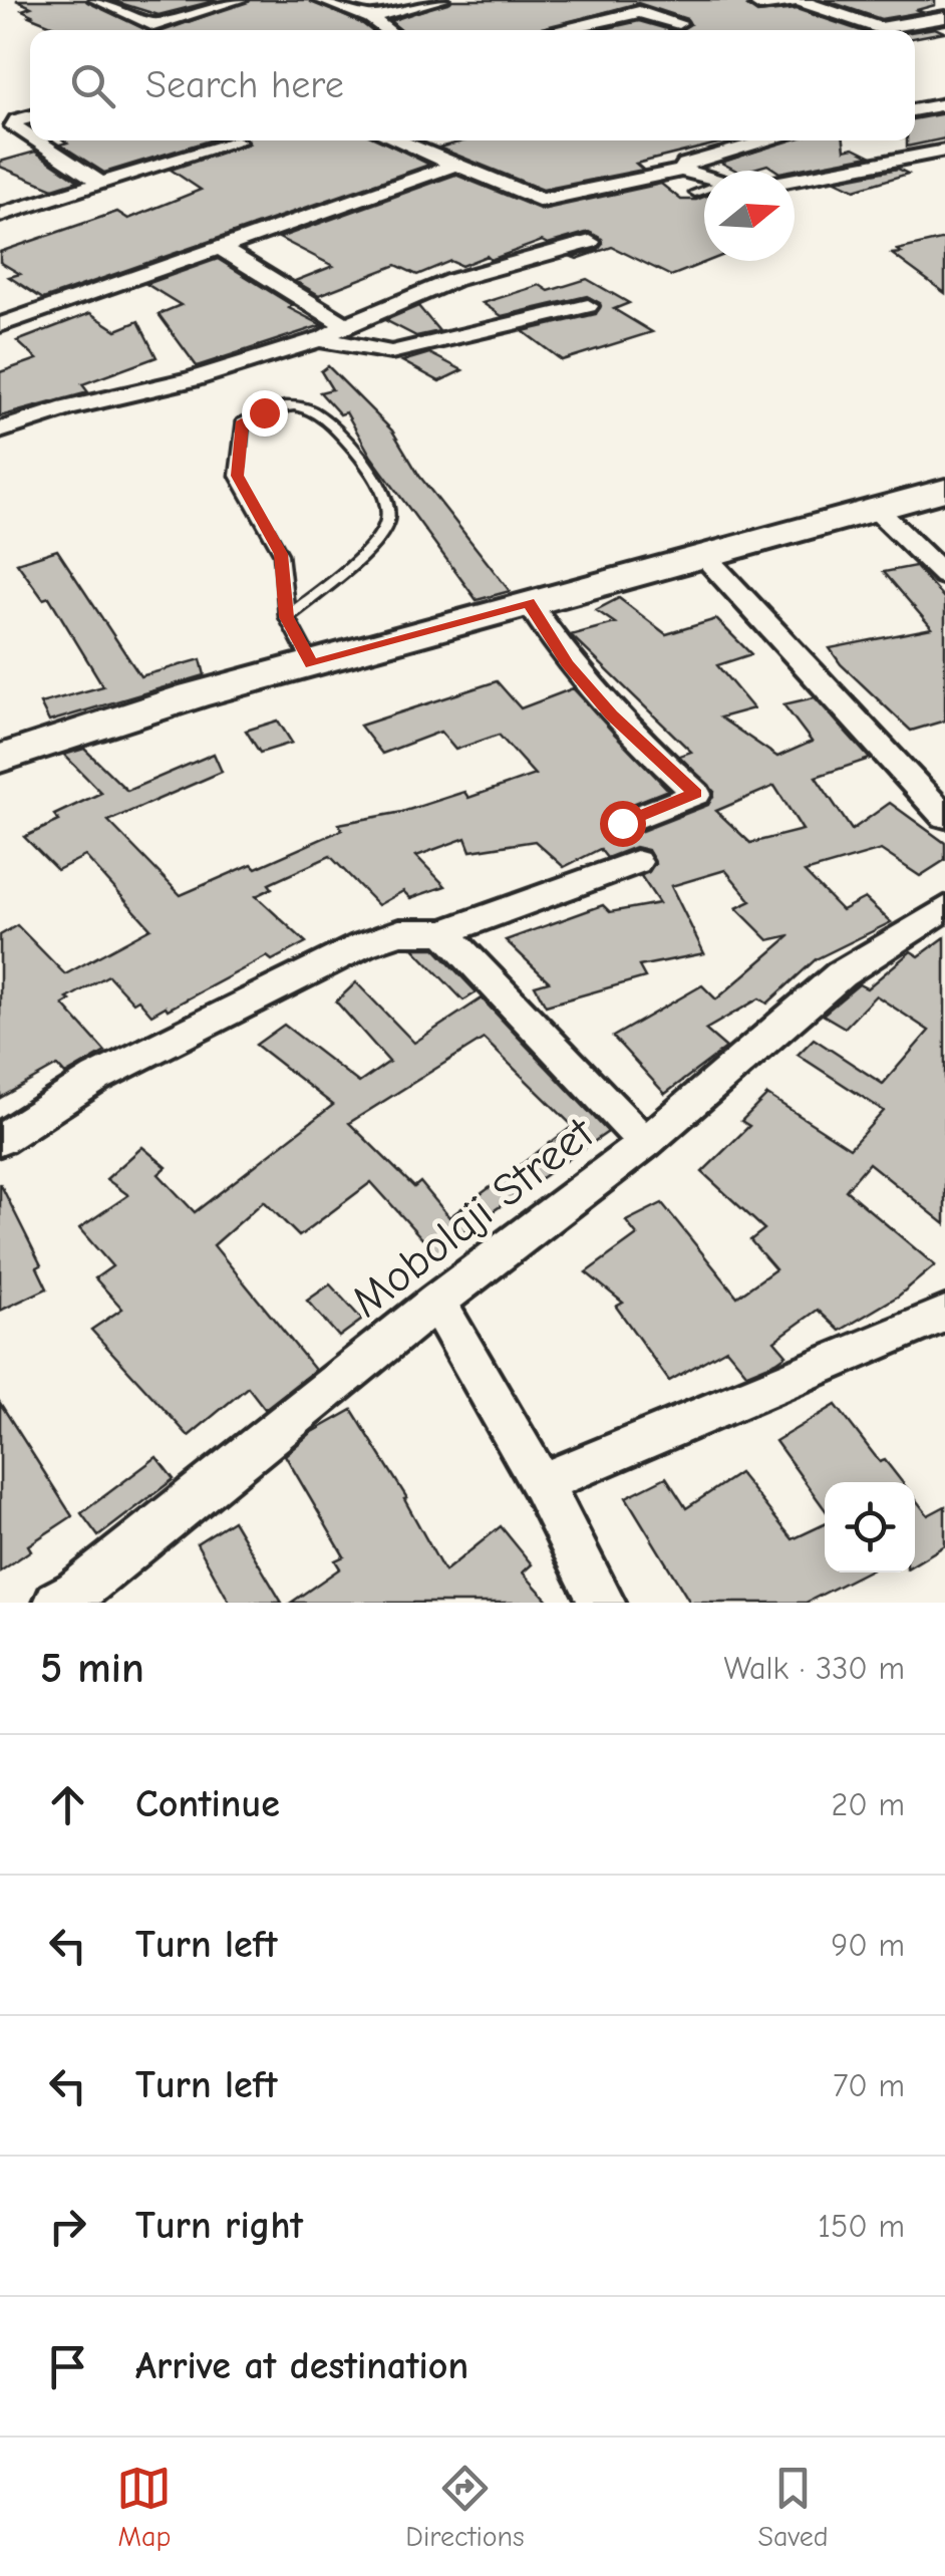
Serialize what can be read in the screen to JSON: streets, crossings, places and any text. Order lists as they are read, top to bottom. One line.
{"streets":{"street":["Mobolaji Street"]},"north":"right","page":{"search":"Search here","heading":["5 min","Walk · 330 m"],"list":[["Continue","20 m"],["Turn left","90 m"],["Turn left","70 m"],["Turn right","150 m"],"Arrive at destination"],"nav":["Map","Directions","Saved"]}}
